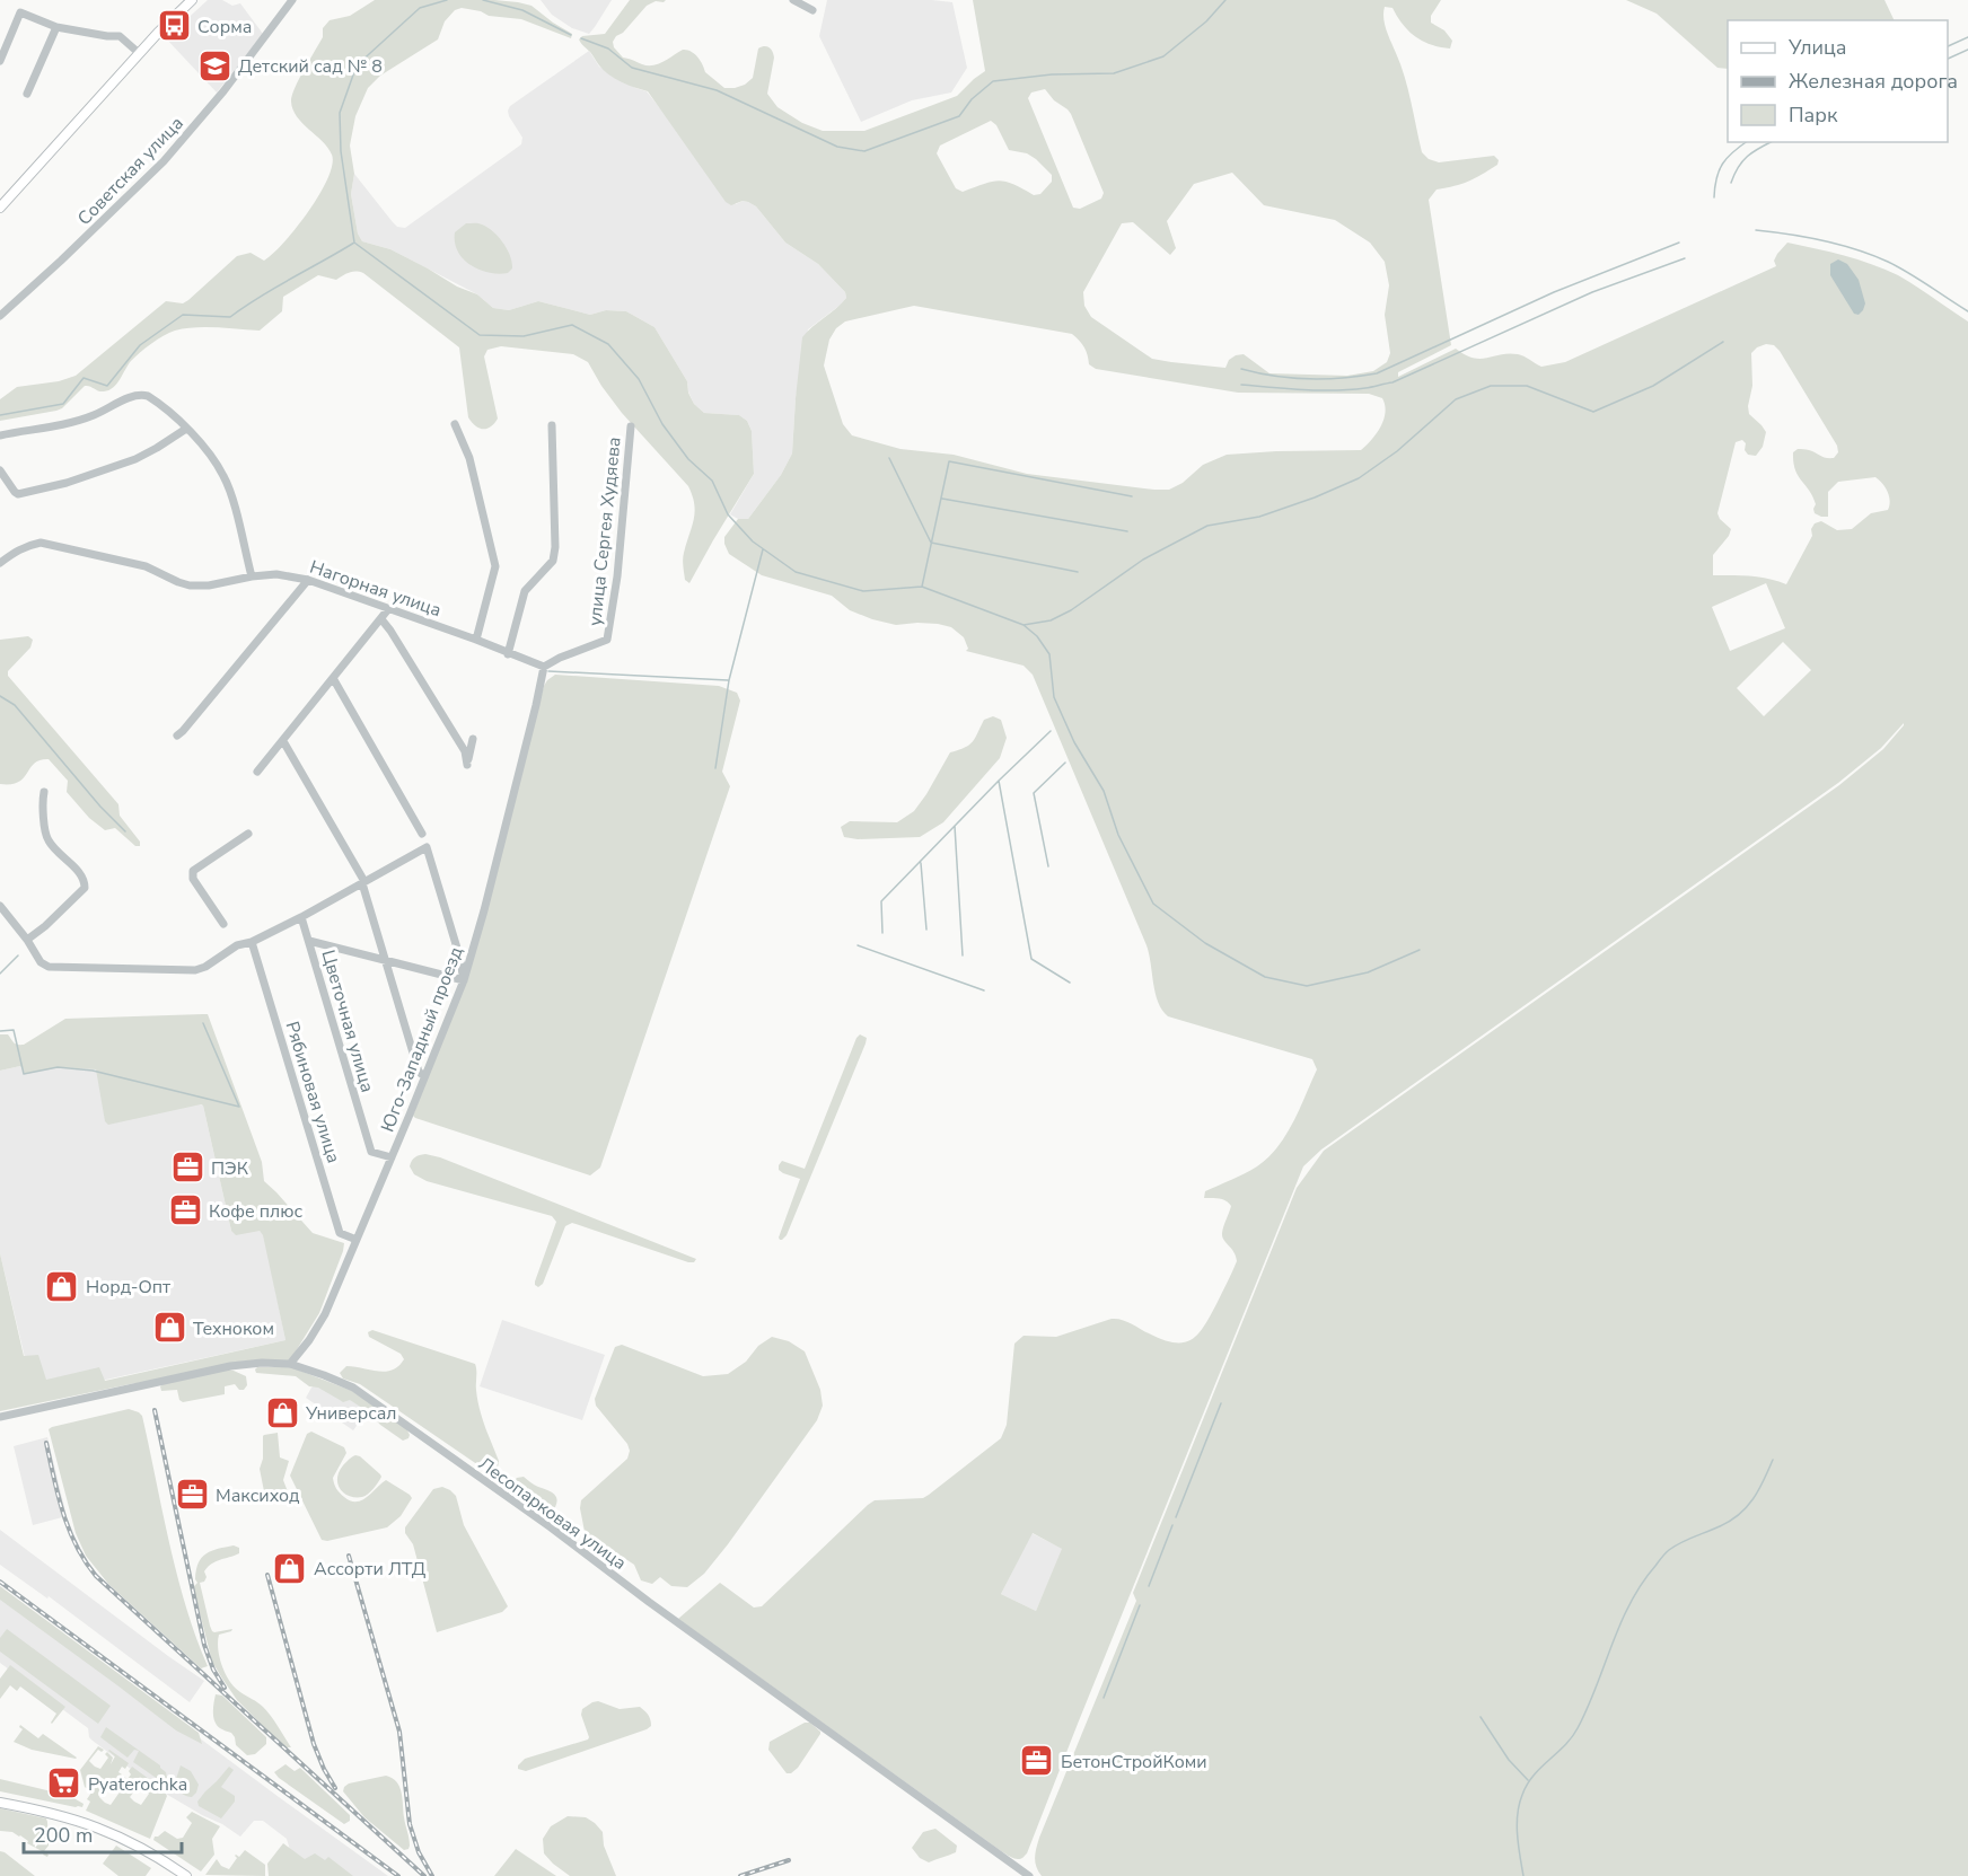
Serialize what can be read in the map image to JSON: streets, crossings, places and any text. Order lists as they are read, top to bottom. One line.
{"streets":{"street":["Советская улица","улица Сергея Худяева","Нагорная улица","Цветочная улица","Юго-Западный проезд","Рябиновая улица","Лесопарковая улица"]},"crossings":[["улица Сергея Худяева","Нагорная улица"],["улица Сергея Худяева","Юго-Западный проезд"],["Нагорная улица","Юго-Западный проезд"],["Цветочная улица","Юго-Западный проезд"],["Юго-Западный проезд","Рябиновая улица"],["Юго-Западный проезд","Лесопарковая улица"]],"places":{"bus stop":["Сорма"],"school or university":["Детский сад № 8"],"office":["ПЭК","Кофе плюс","Максиход","БетонСтройКоми"],"shop":["Норд-Опт","Техноком","Универсал","Ассорти ЛТД"],"supermarket":["Pyaterochka"]},"legend":["Улица","Железная дорога","Парк"],"scale_bar":"200 m"}
